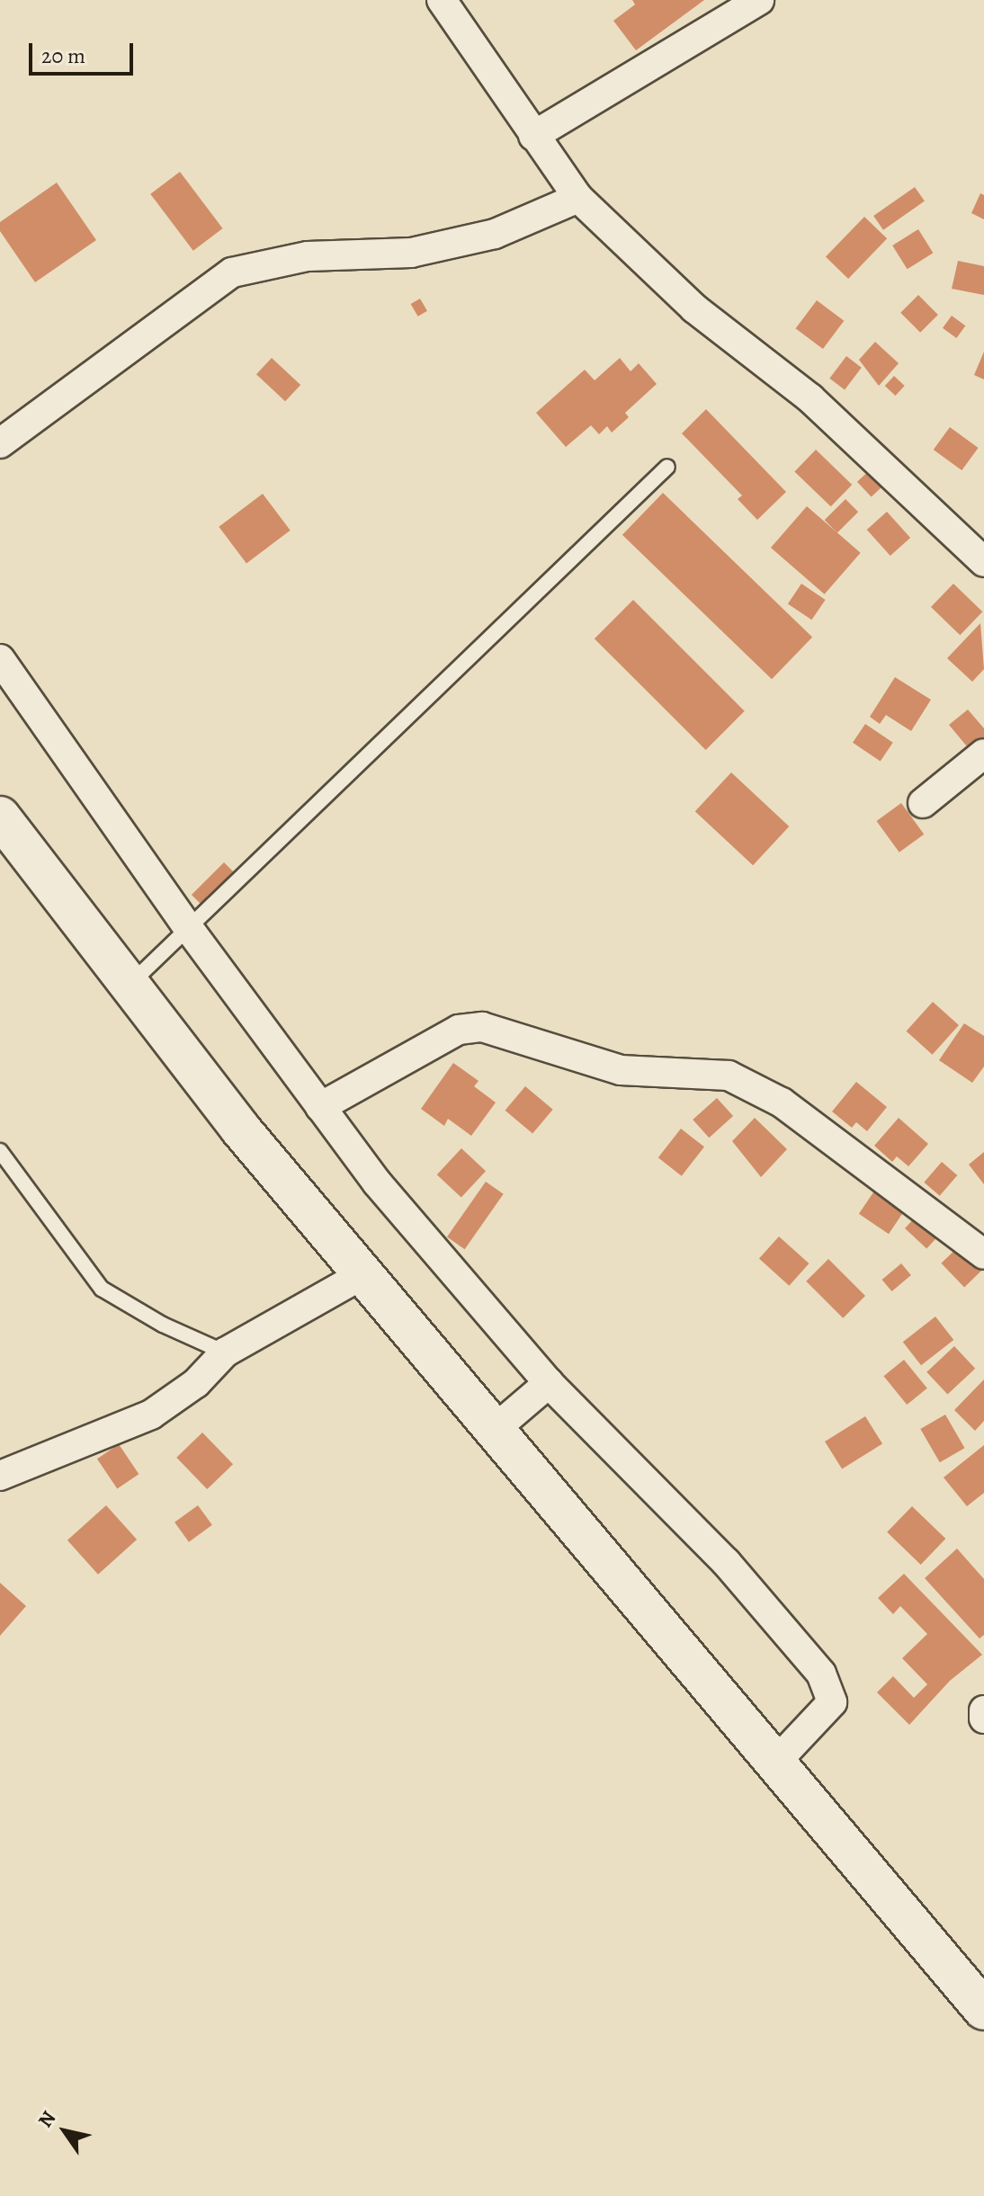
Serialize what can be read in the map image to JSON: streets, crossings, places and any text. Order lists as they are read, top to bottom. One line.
{"scale_bar":"20 m","north":"top left"}
